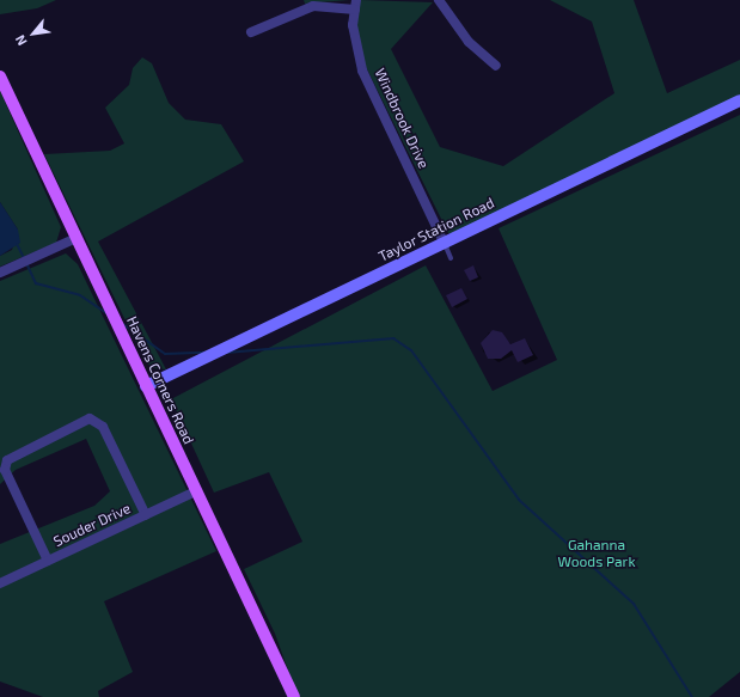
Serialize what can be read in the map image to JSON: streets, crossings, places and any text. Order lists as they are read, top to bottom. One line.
{"streets":{"main road":["Taylor Station Road","Havens Corners Road"],"street":["Windbrook Drive","Souder Drive"]},"crossings":[["Windbrook Drive","Taylor Station Road"],["Taylor Station Road","Havens Corners Road"],["Havens Corners Road","Souder Drive"]],"parks":["Gahanna Woods Park"],"north":"bottom left"}
